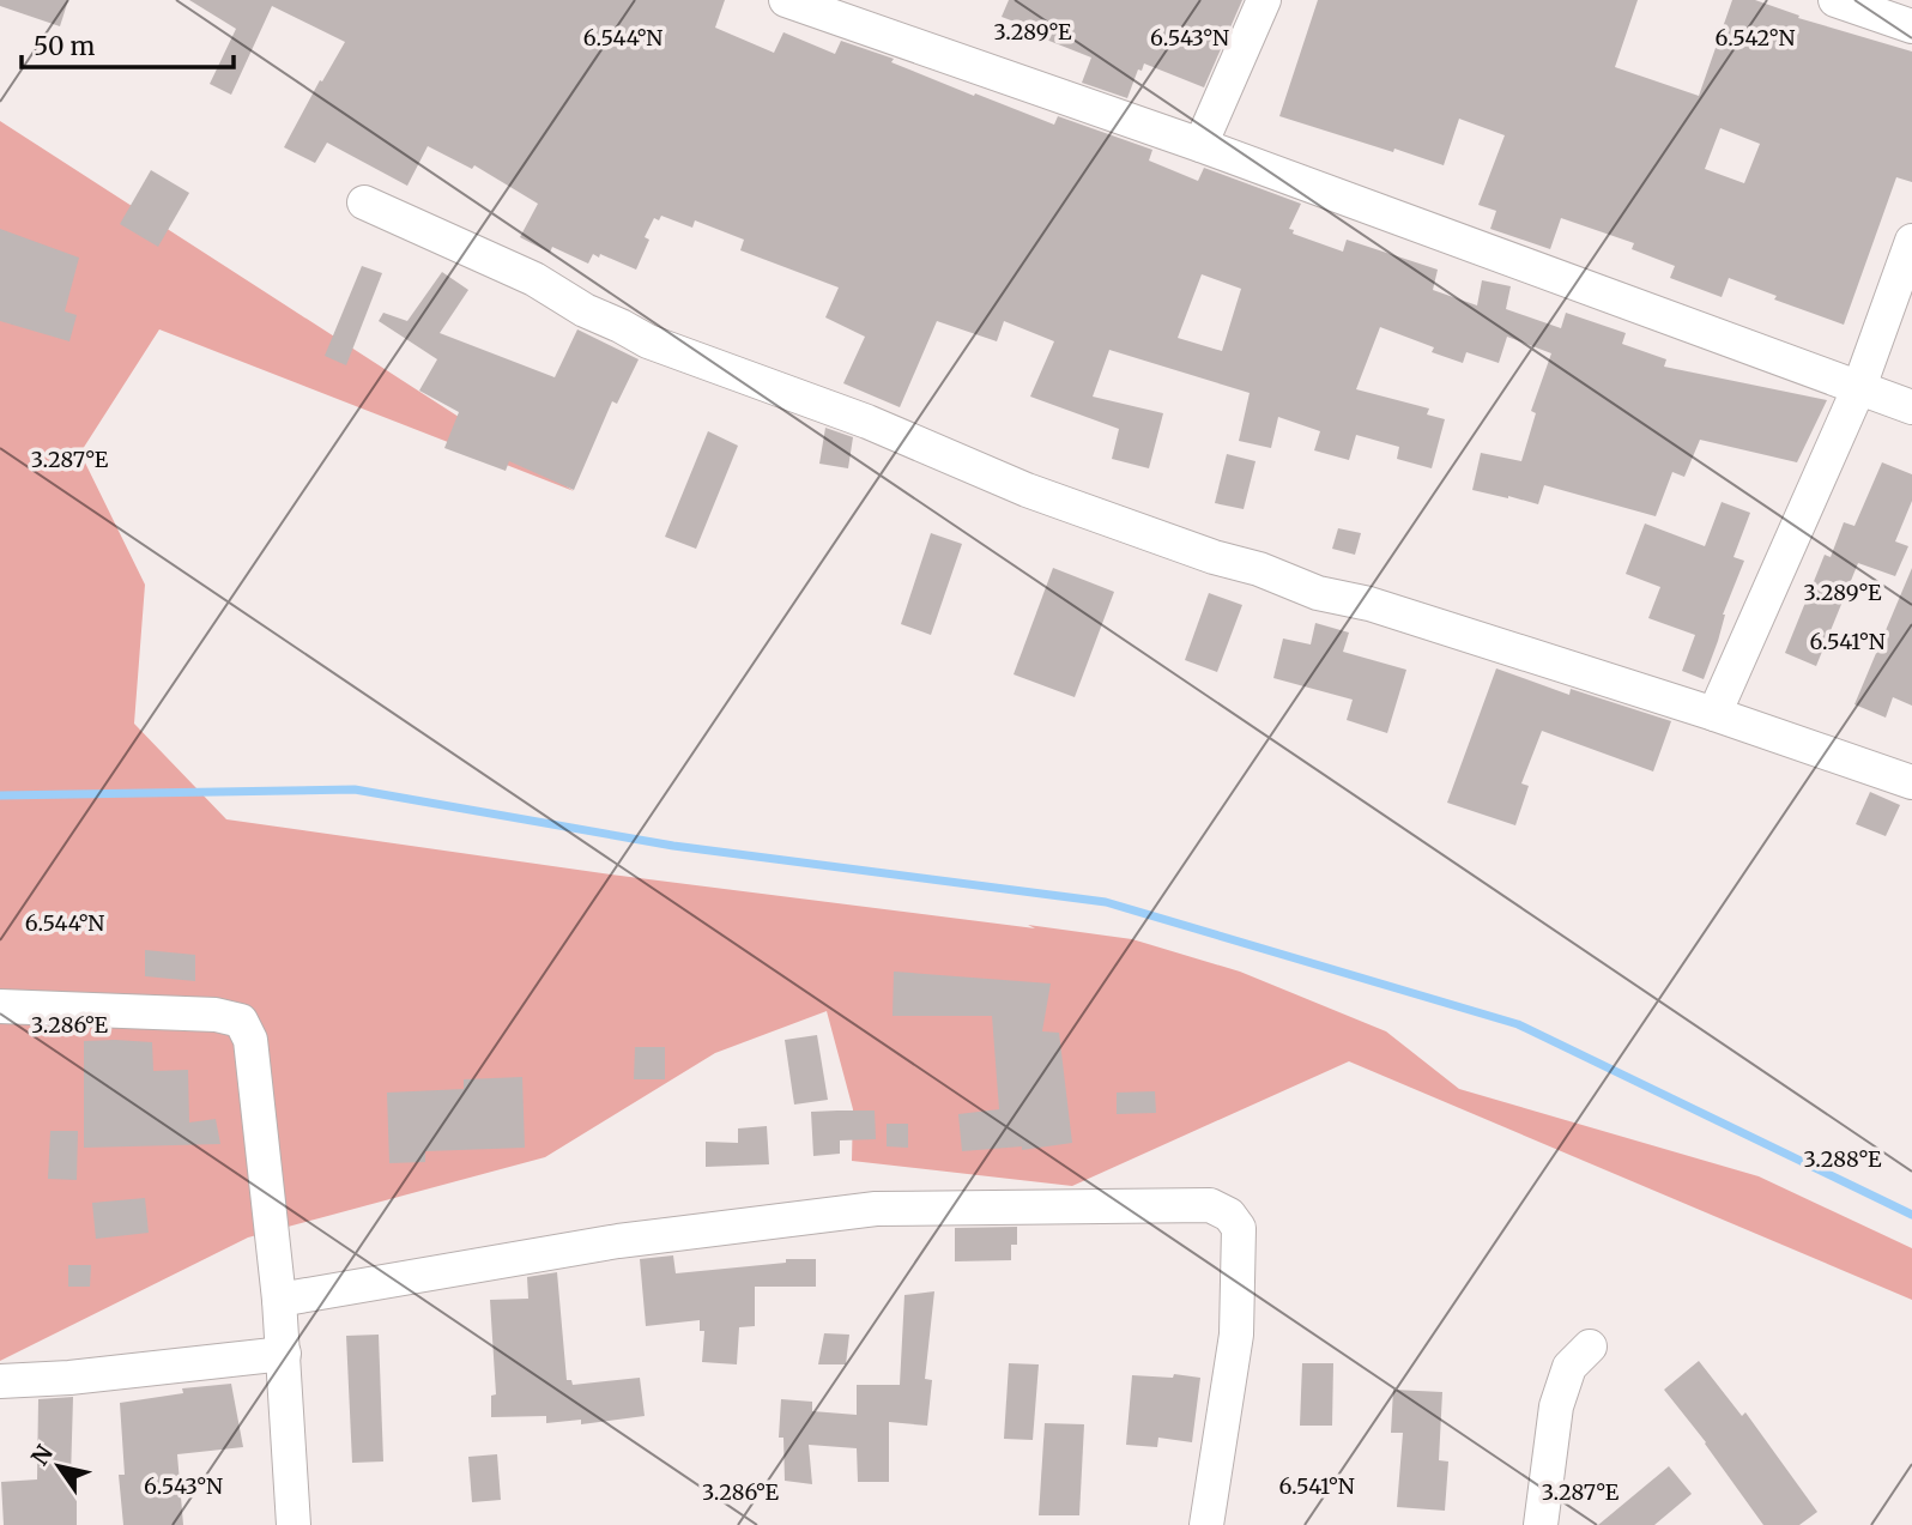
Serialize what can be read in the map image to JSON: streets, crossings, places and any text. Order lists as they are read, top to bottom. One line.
{"scale_bar":"50 m","north":"top left","coordinates":["3.289°E","6.544°N","6.543°N","6.542°N","3.287°E","6.541°N","3.286°E","3.288°E"]}
